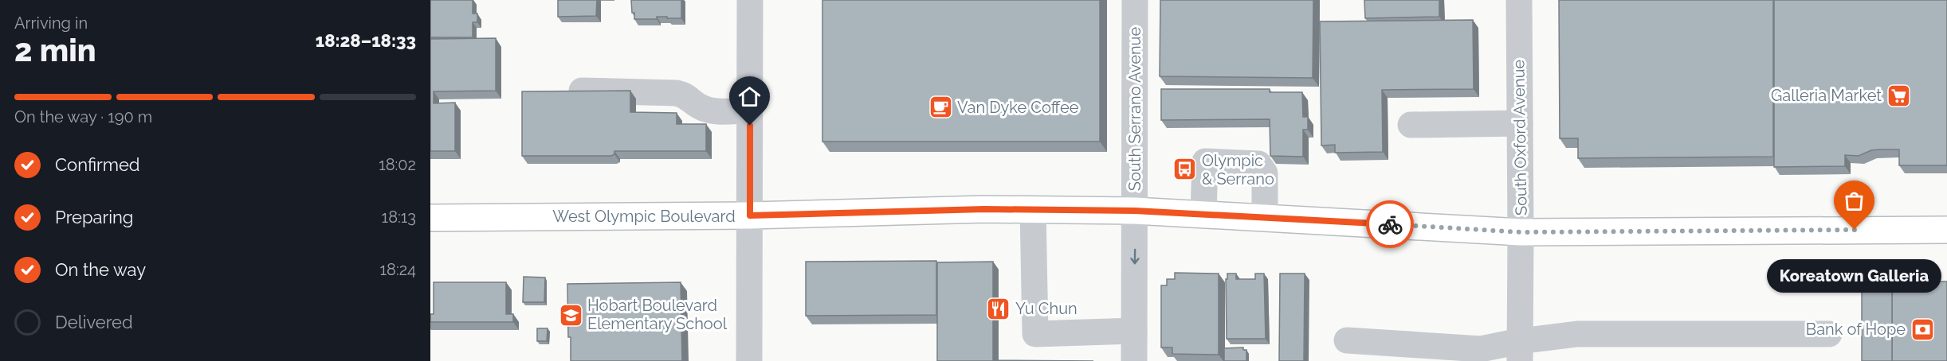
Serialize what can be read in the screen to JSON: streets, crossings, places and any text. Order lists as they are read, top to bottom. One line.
{"streets":{"main road":["West Olympic Boulevard"],"street":["South Serrano Avenue","South Oxford Avenue"]},"crossings":[["South Serrano Avenue","West Olympic Boulevard"],["South Oxford Avenue","West Olympic Boulevard"]],"places":{"supermarket":["Galleria Market"],"cafe":["Van Dyke Coffee"],"bus stop":["Olympic & Serrano"],"other":["Koreatown Galleria"],"restaurant":["Yu Chun"],"school or university":["Hobart Boulevard Elementary School"],"bank":["Bank of Hope"]},"page":{"heading":["2 min","Arriving in","18:28–18:33"],"bar":"On the way · 190 m","list":[["Confirmed","18:02"],["Preparing","18:13"],["On the way","18:24"],"Delivered"],"bubble":"Koreatown Galleria"}}
